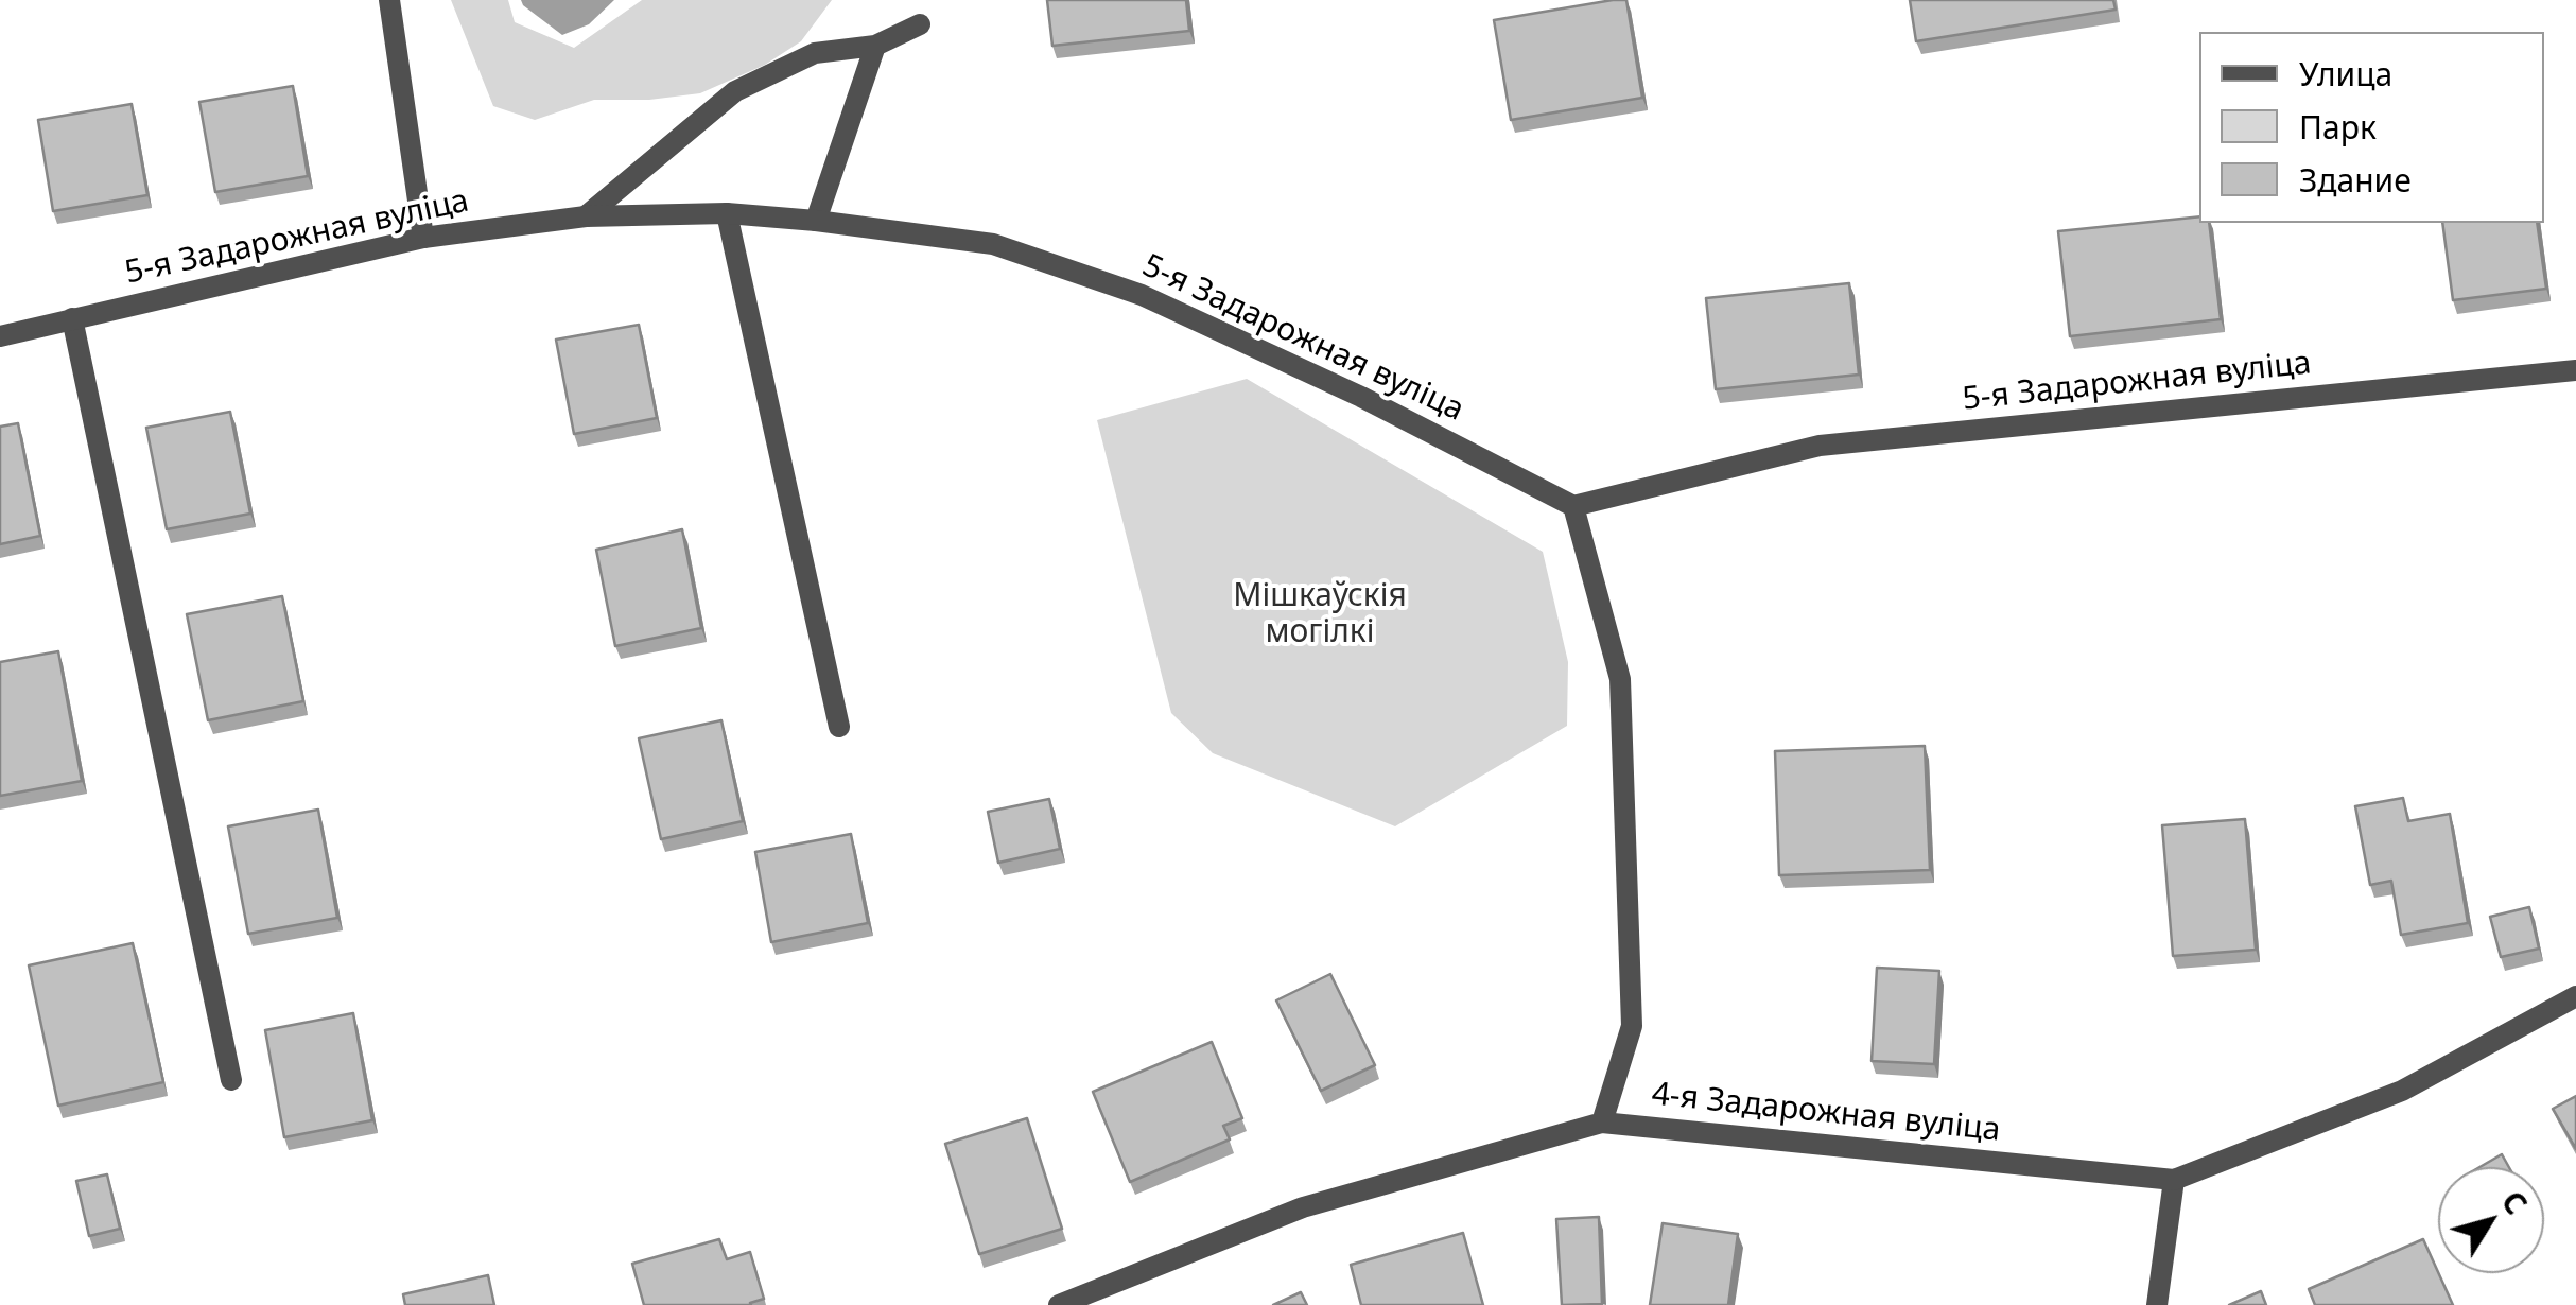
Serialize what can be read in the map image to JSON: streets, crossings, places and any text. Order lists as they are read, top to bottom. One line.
{"streets":{"street":["5-я Задарожная вуліца","4-я Задарожная вуліца"]},"parks":["Мішкаўскія могілкі"],"legend":["Улица","Парк","Здание"],"north":"top right"}
